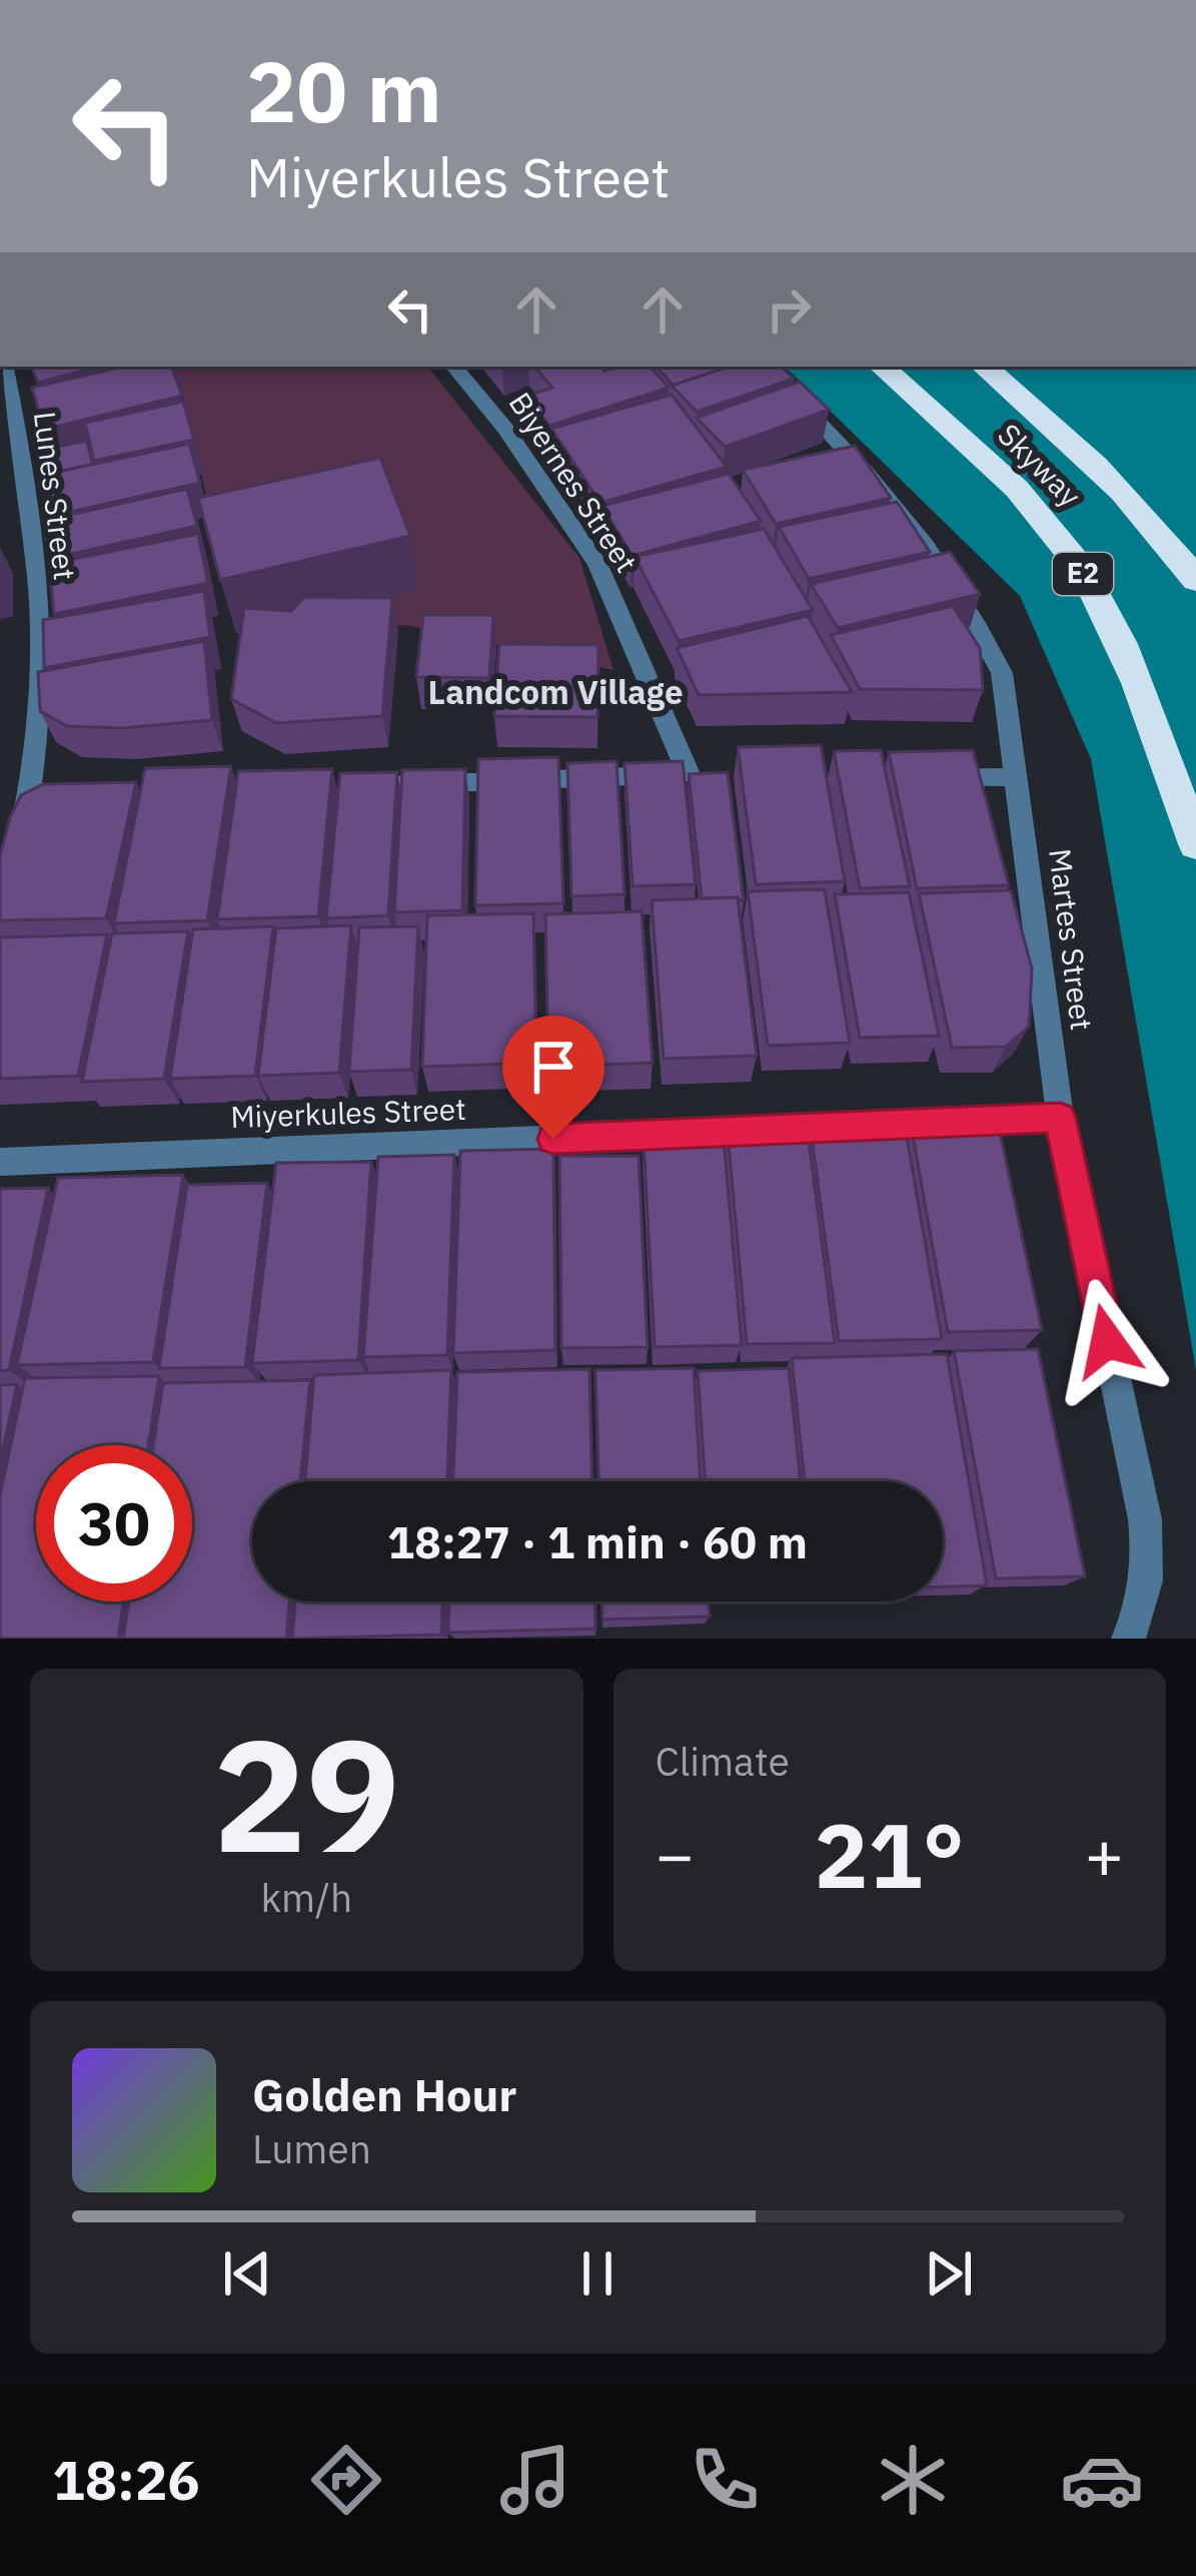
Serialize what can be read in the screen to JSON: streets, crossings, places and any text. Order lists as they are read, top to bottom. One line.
{"streets":{"highway":["Skyway","E2"],"street":["Biyernes Street","Lunes Street","Martes Street","Miyerkules Street"]},"crossings":[["Martes Street","Miyerkules Street"]],"districts":["Landcom Village"],"page":{"turn":["20 m","Miyerkules Street"],"limit":"30","trip":"18:27 · 1 min · 60 m","tile":[["29","km/h"],"Climate"],"heat":["−","21°","+"],"song":["Golden Hour","Lumen"],"tabs":"18:26"}}
